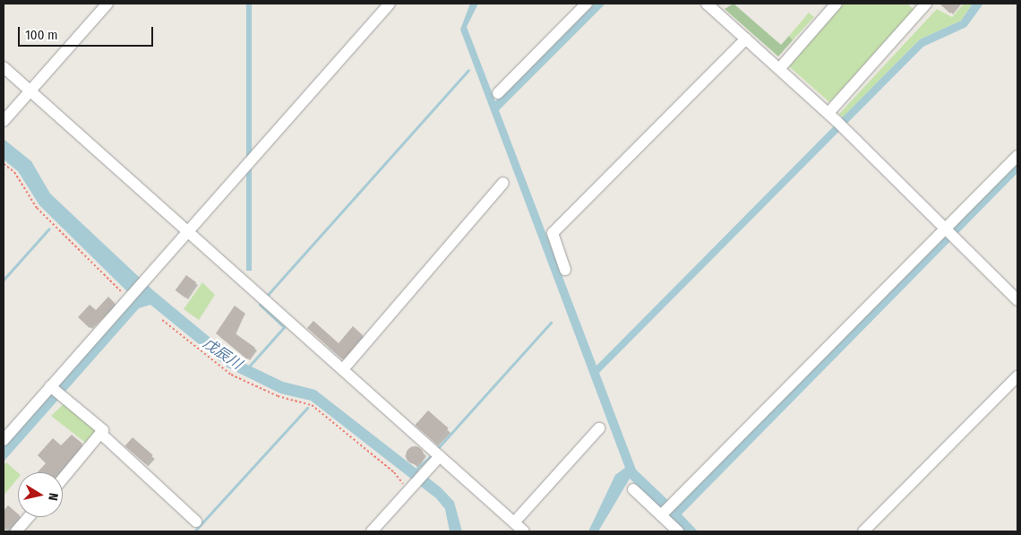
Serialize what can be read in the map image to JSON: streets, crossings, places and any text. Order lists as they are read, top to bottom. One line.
{"water":["戊辰川"],"scale_bar":"100 m","north":"right"}
